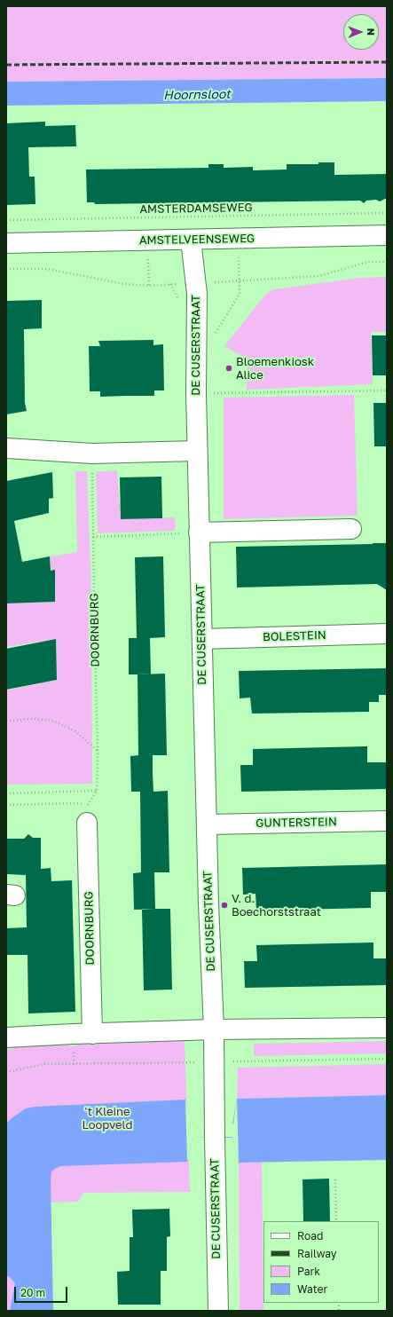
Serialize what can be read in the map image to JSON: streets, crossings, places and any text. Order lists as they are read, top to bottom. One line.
{"streets":{"street":["AMSTELVEENSEWEG","DE CUSERSTRAAT","DOORNBURG","BOLESTEIN","GUNTERSTEIN"],"path":["AMSTERDAMSEWEG"]},"crossings":[["AMSTELVEENSEWEG","DE CUSERSTRAAT"],["DE CUSERSTRAAT","BOLESTEIN"],["DE CUSERSTRAAT","GUNTERSTEIN"]],"water":["Hoornsloot"],"parks":["'t Kleine Loopveld"],"places":["Bloemenkiosk Alice","V. d. Boechorststraat"],"legend":["Road","Railway","Park","Water"],"scale_bar":"20 m","north":"right"}
